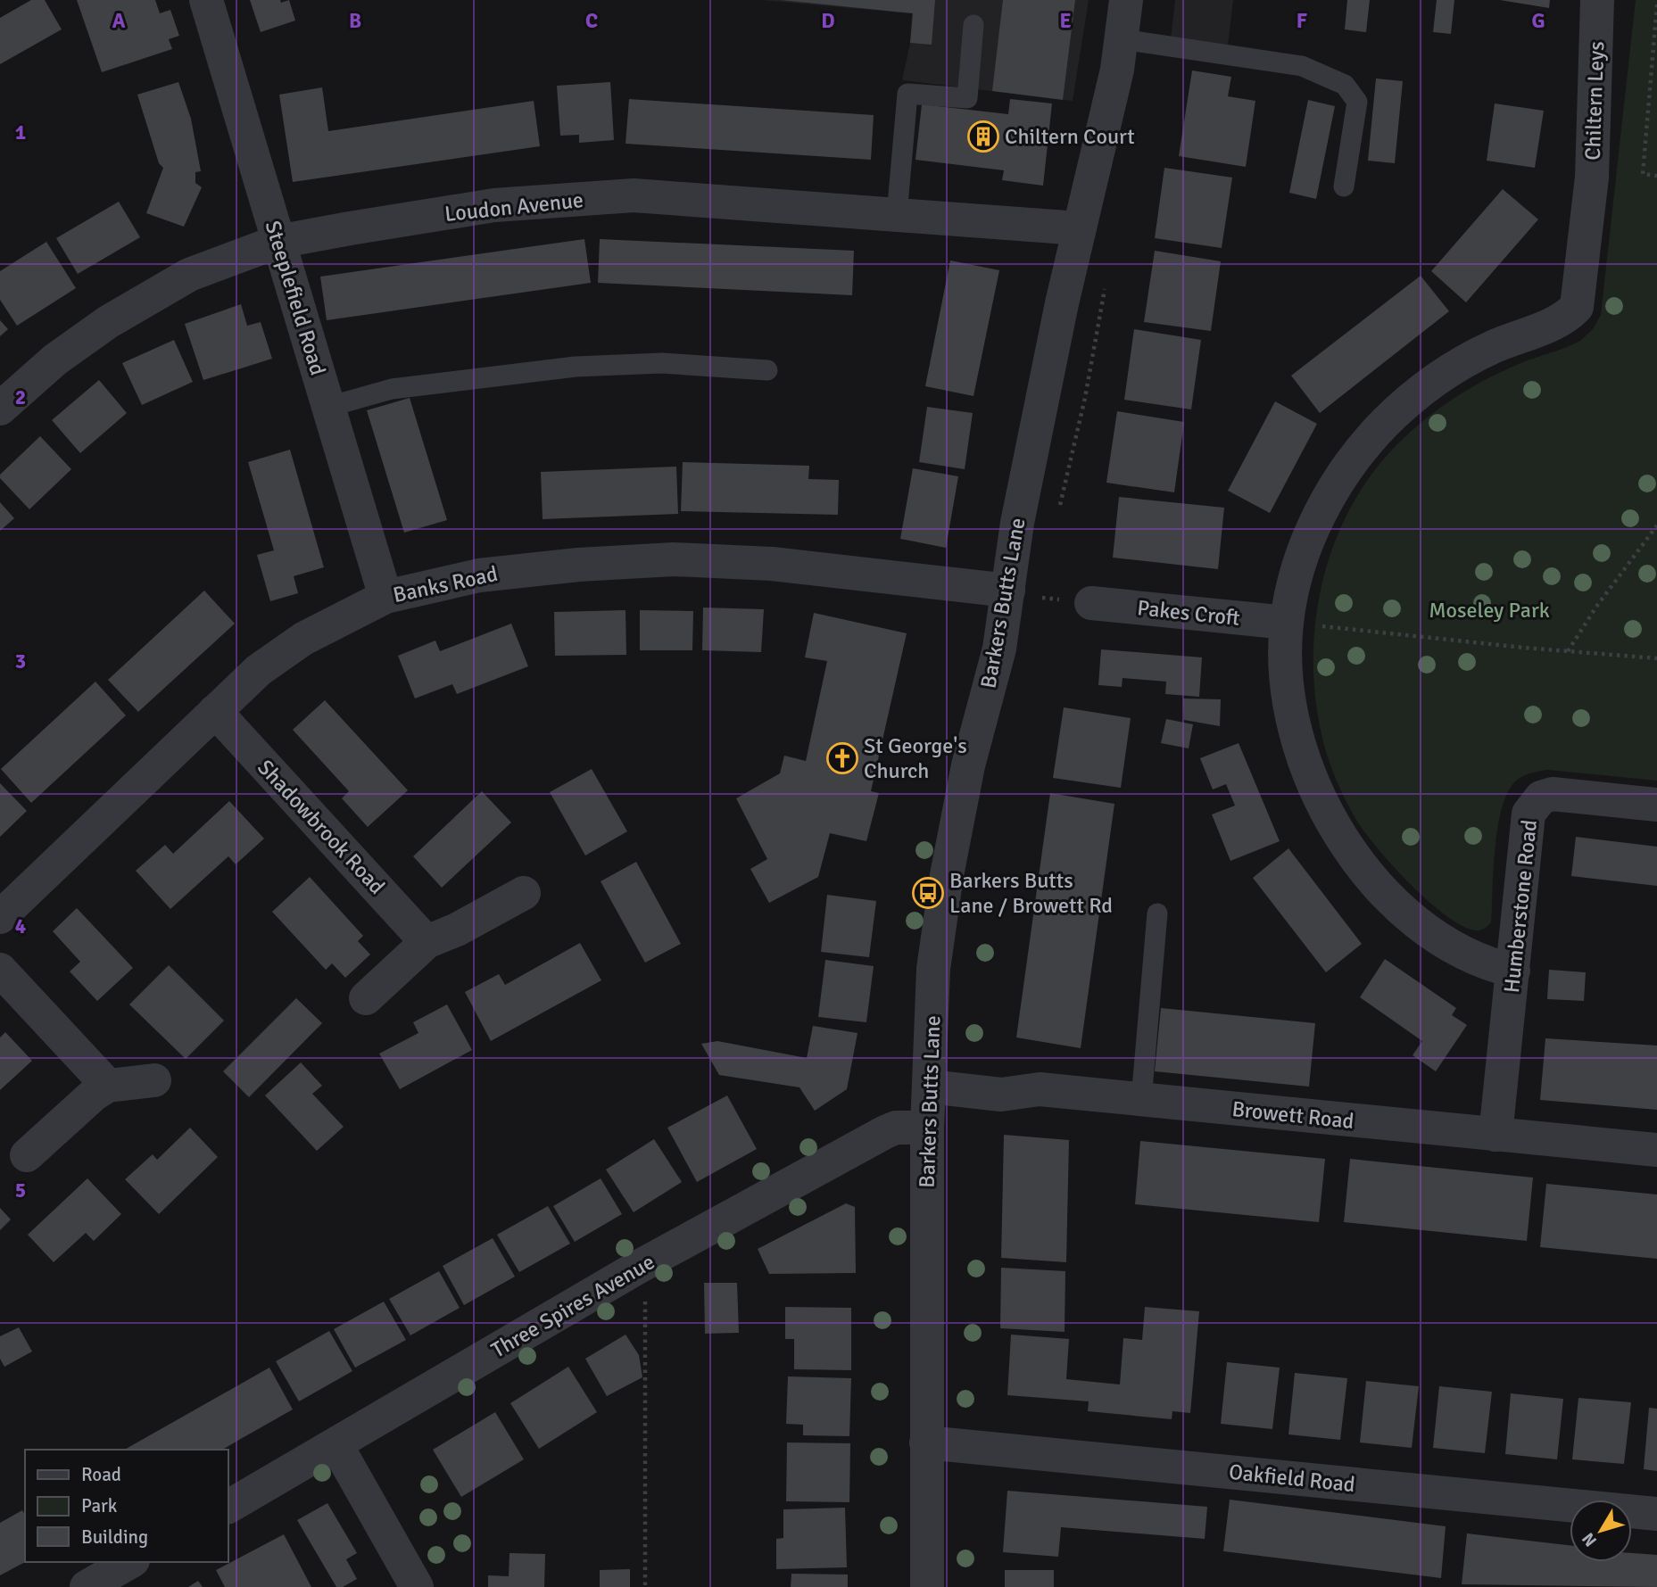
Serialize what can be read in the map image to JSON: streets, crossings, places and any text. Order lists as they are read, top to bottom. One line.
{"streets":{"street":["Chiltern Leys","Loudon Avenue","Steeplefield Road","Banks Road","Barkers Butts Lane","Pakes Croft","Shadowbrook Road","Humberstone Road","Browett Road","Three Spires Avenue","Oakfield Road"]},"crossings":[["Chiltern Leys","Pakes Croft"],["Chiltern Leys","Humberstone Road"],["Loudon Avenue","Steeplefield Road"],["Loudon Avenue","Barkers Butts Lane"],["Steeplefield Road","Banks Road"],["Banks Road","Barkers Butts Lane"],["Banks Road","Shadowbrook Road"],["Barkers Butts Lane","Browett Road"],["Barkers Butts Lane","Three Spires Avenue"],["Barkers Butts Lane","Oakfield Road"],["Humberstone Road","Browett Road"]],"parks":["Moseley Park"],"places":{"building":["Chiltern Court"],"church":["St George's Church"],"bus stop":["Barkers Butts Lane / Browett Rd"]},"legend":["Road","Park","Building"],"north":"bottom left","grid":{"columns":["A","B","C","D","E","F","G"],"rows":["1","2","3","4","5"]}}
